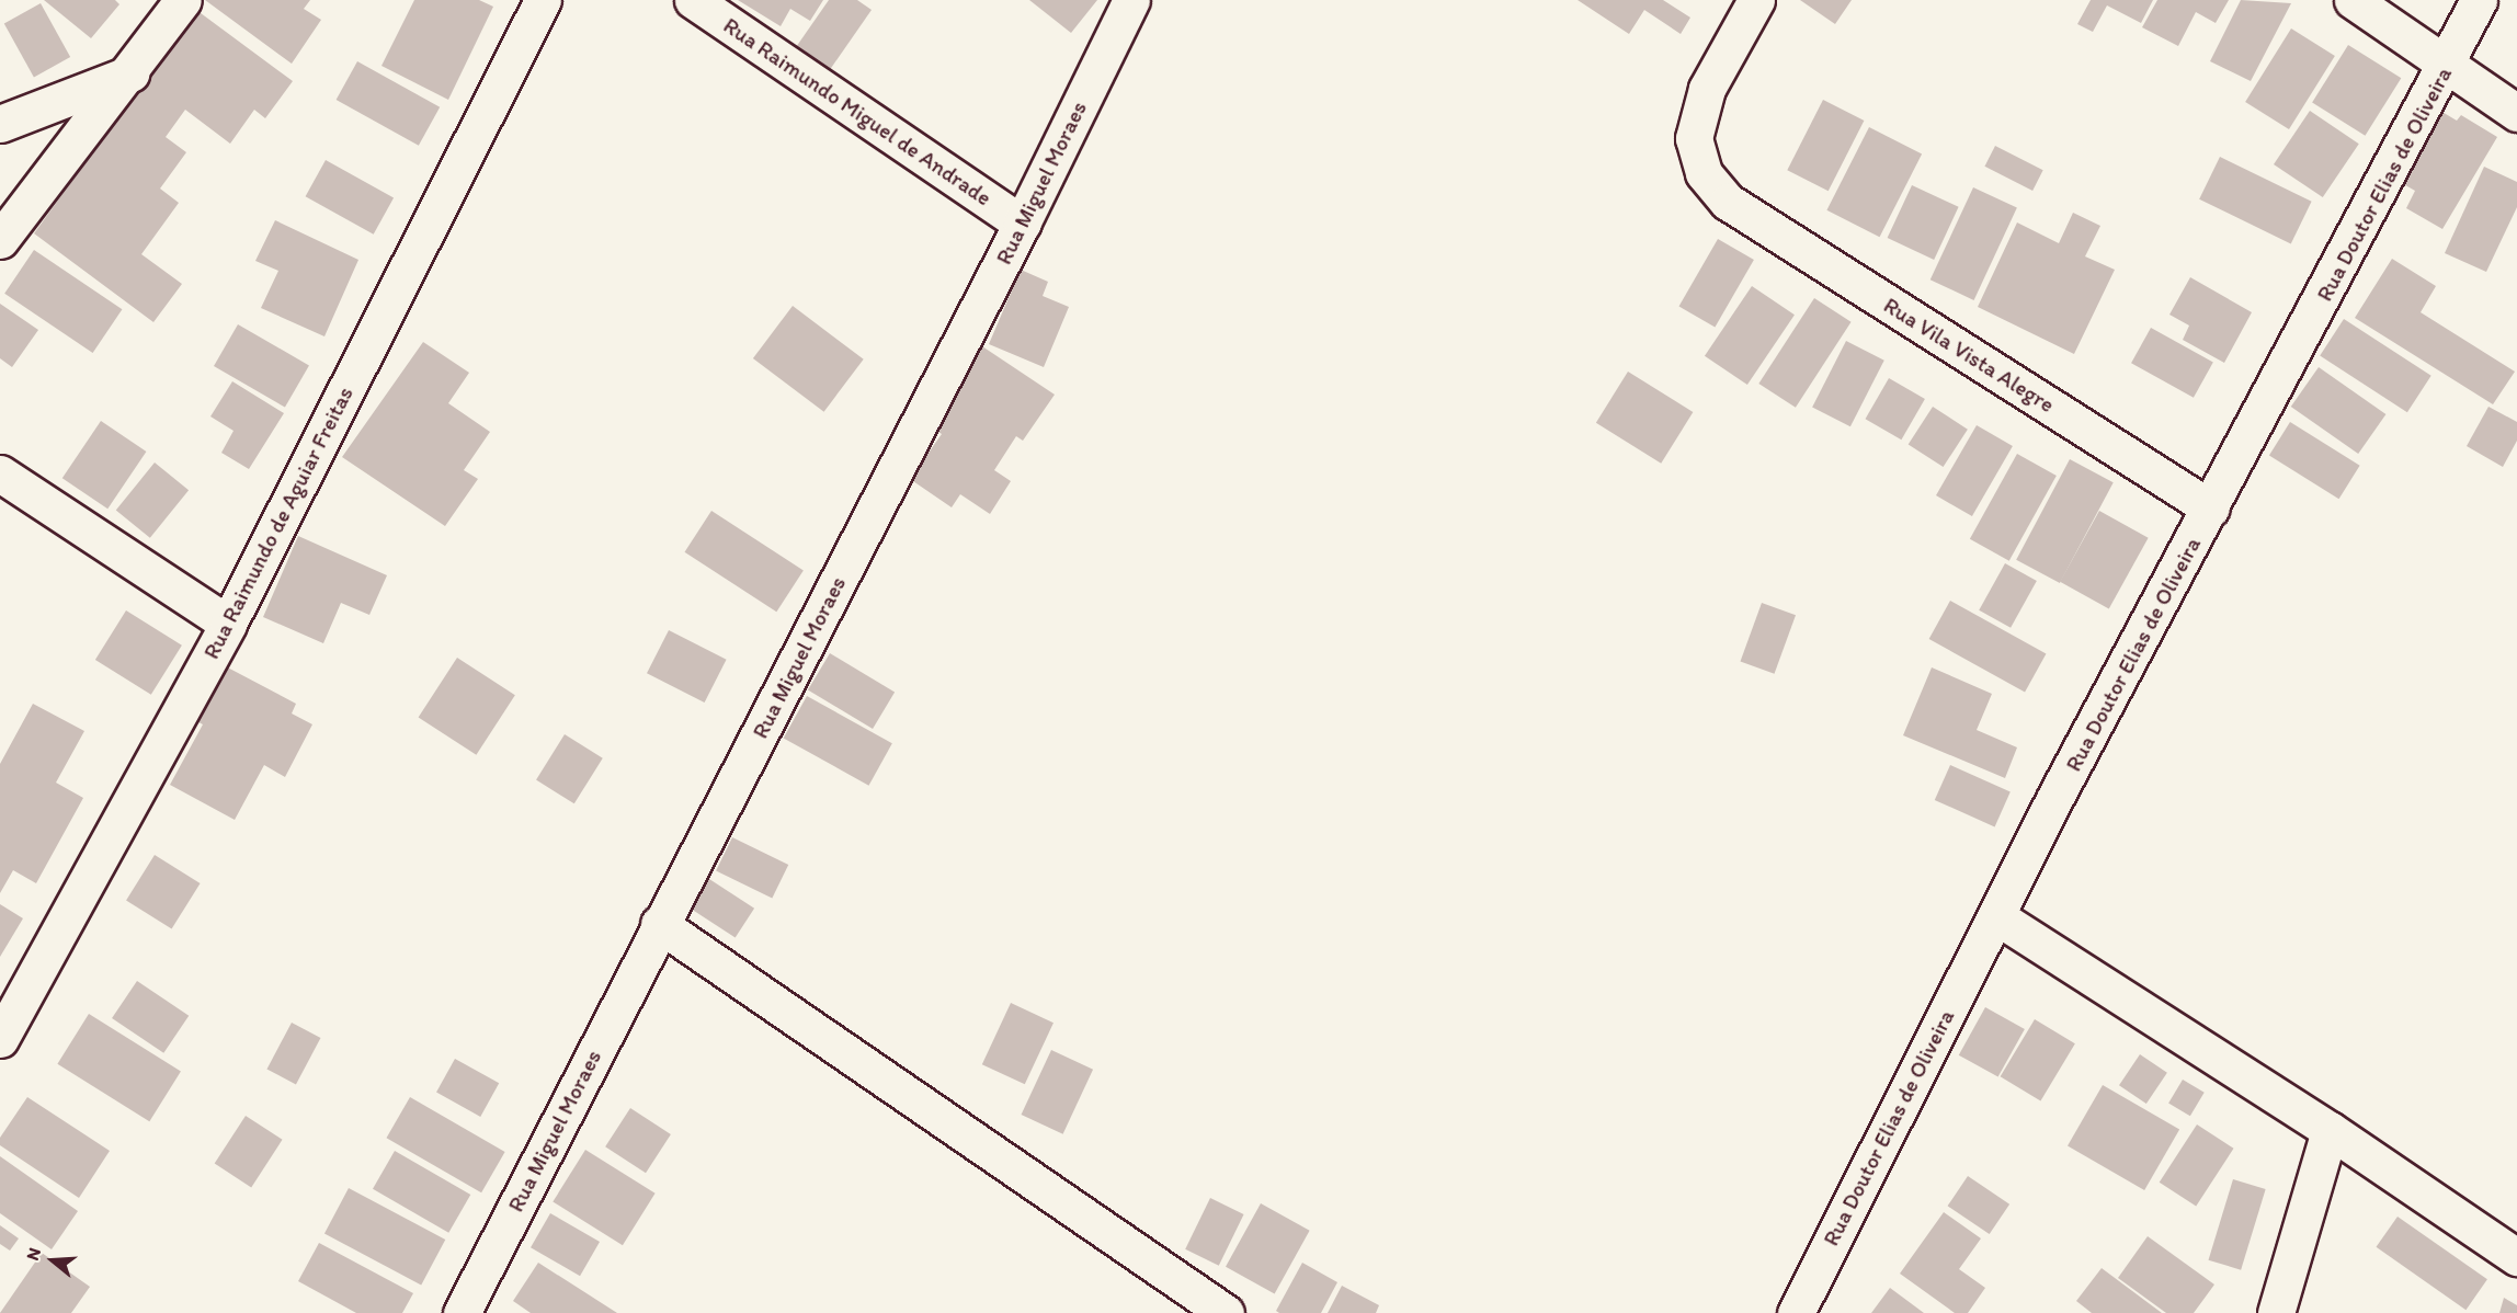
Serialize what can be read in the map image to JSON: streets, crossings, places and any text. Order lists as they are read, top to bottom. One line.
{"streets":{"street":["Rua Raimundo Miguel de Andrade","Rua Miguel Moraes","Rua Doutor Elias de Oliveira","Rua Vila Vista Alegre","Rua Raimundo de Aguiar Freitas"]},"crossings":[["Rua Raimundo Miguel de Andrade","Rua Miguel Moraes"],["Rua Doutor Elias de Oliveira","Rua Vila Vista Alegre"]],"north":"left"}
